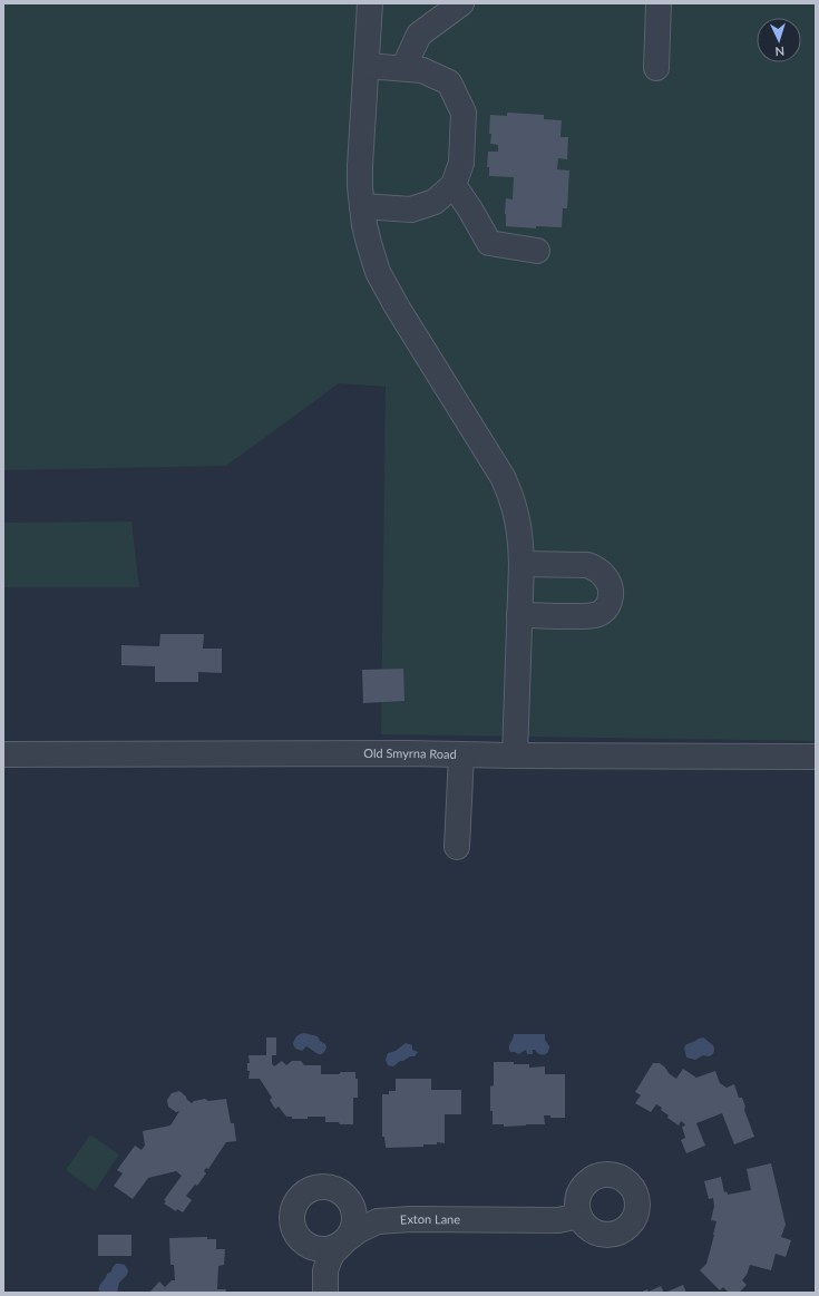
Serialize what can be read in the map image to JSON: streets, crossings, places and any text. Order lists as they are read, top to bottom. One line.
{"streets":{"street":["Old Smyrna Road","Exton Lane"]},"north":"bottom"}
